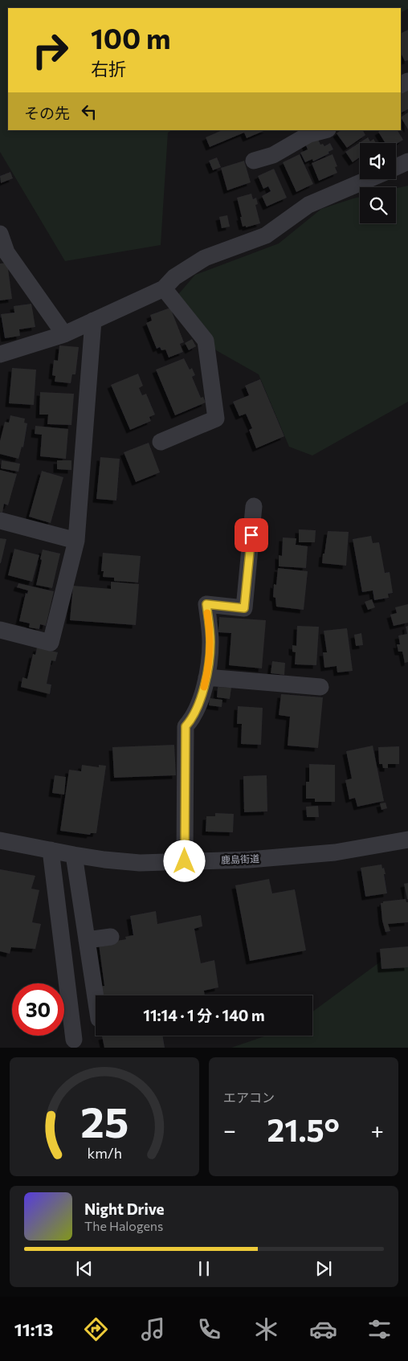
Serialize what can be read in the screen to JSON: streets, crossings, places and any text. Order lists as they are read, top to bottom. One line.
{"streets":{"street":["鹿島街道"]},"page":{"turn":["100 m","右折"],"then":"その先","limit":"30","trip":"11:14 · 1 分 · 140 m","tile":"エアコン","heat":["−","21.5°","+"],"song":["Night Drive","The Halogens"],"tabs":"11:13","gauge":["25","km/h"]}}
